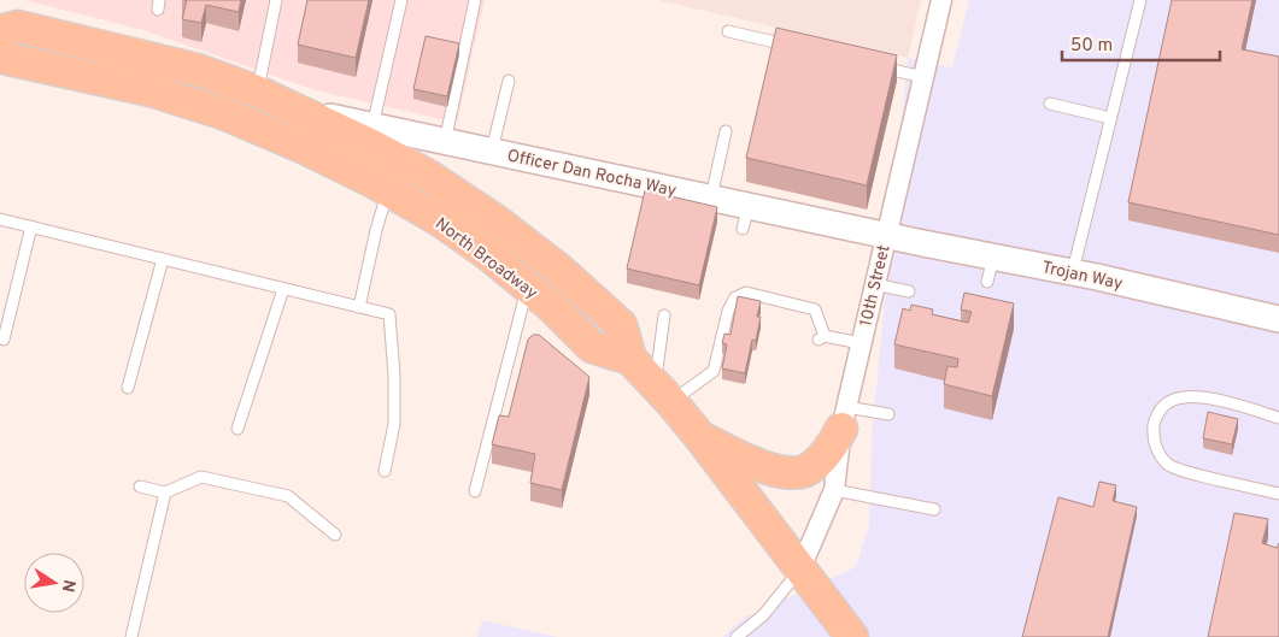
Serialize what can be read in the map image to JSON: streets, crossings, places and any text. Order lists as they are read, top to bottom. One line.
{"streets":{"main road":["North Broadway"],"street":["Officer Dan Rocha Way","Trojan Way","10th Street"]},"crossings":[["Officer Dan Rocha Way","Trojan Way"],["Officer Dan Rocha Way","10th Street"],["North Broadway","10th Street"],["Trojan Way","10th Street"]],"scale_bar":"50 m","north":"right"}
